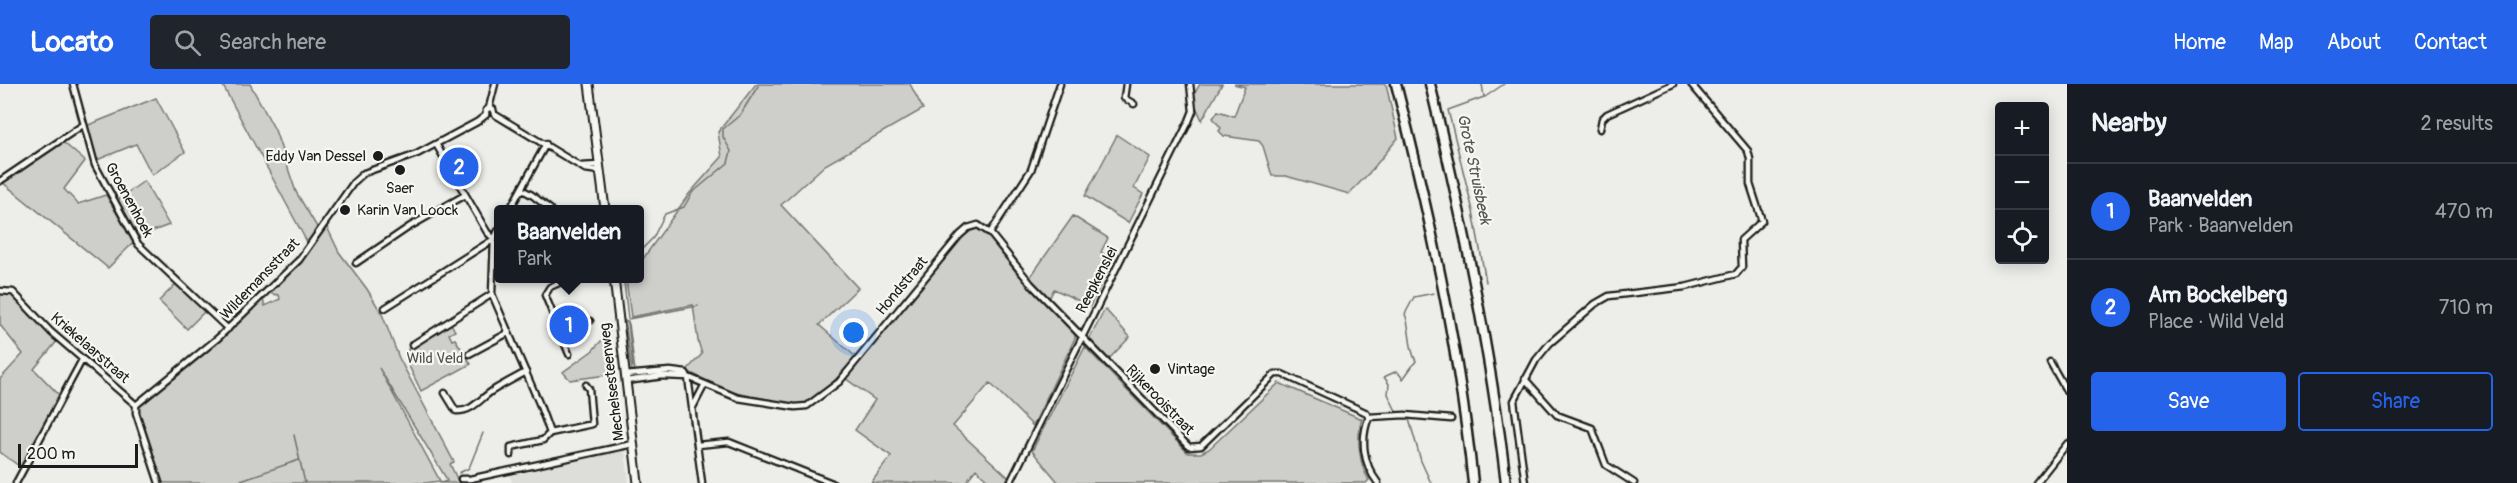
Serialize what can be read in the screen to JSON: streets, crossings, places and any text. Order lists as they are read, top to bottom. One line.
{"streets":{"main road":["Mechelsesteenweg"],"street":["Groenenhoek","Wildemansstraat","Reepkenslei","Hondstraat","Kriekelaarstraat","Rijkerooistraat"]},"crossings":[["Groenenhoek","Wildemansstraat"],["Wildemansstraat","Kriekelaarstraat"],["Reepkenslei","Rijkerooistraat"],["Hondstraat","Mechelsesteenweg"],["Hondstraat","Rijkerooistraat"]],"water":["Grote Struisbeek"],"parks":["Wild Veld"],"places":["Eddy Van Dessel","Saer","Karin Van Loock","Vintage"],"scale_bar":"200 m","page":{"header":"Locato","search":"Search here","nav":["Home","Map","About","Contact"],"heading":["Nearby","2 results"],"map_buttons":["+","−"],"pins":["2","1"],"list":[{"mark":"1","name":"Baanvelden","note":"Park · Baanvelden","value":"470 m"},{"mark":"2","name":"Am Bockelberg","note":"Place · Wild Veld","value":"710 m"}],"popup":["Baanvelden","Park"],"buttons":["Save","Share"],"scale":"200 m"}}
